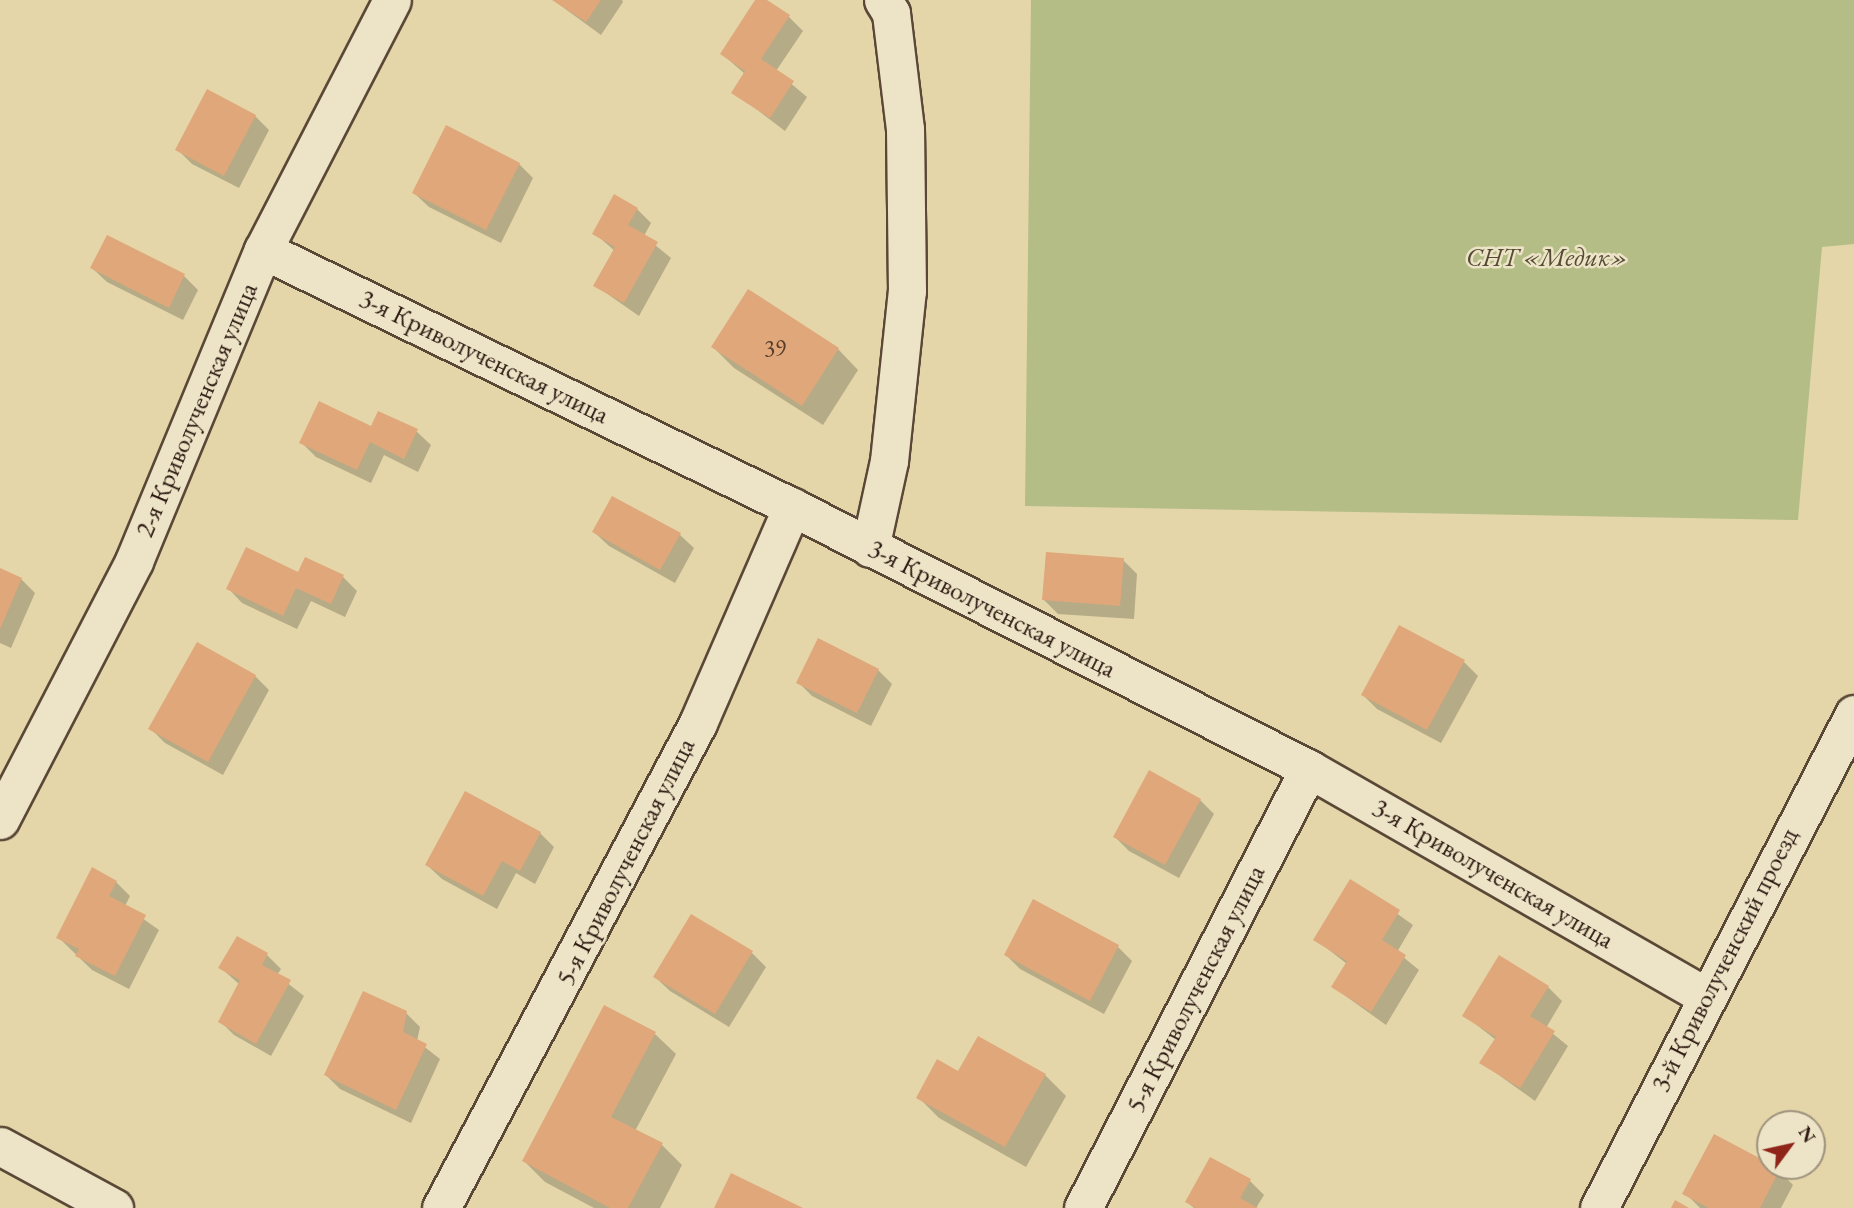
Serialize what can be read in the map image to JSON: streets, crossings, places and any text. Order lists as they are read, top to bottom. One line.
{"streets":{"street":["3-я Криволученская улица","2-я Криволученская улица","5-я Криволученская улица","3-й Криволученский проезд"]},"crossings":[["3-я Криволученская улица","2-я Криволученская улица"],["3-я Криволученская улица","5-я Криволученская улица"],["3-я Криволученская улица","3-й Криволученский проезд"]],"parks":["СНТ «Медик»"],"house_numbers":["39"],"north":"top right"}
